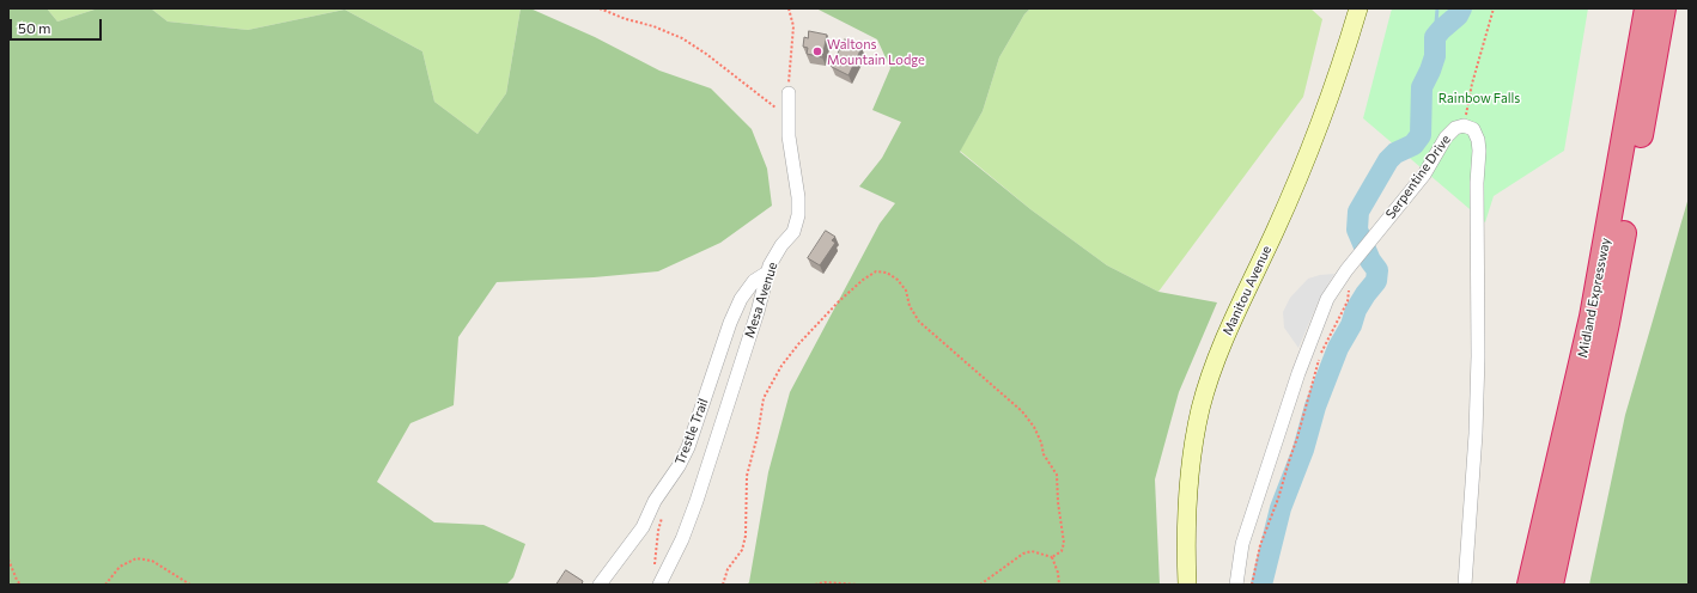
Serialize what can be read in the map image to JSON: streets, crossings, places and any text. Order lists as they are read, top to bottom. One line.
{"streets":{"highway":["Midland Expressway"],"main road":["Manitou Avenue"],"street":["Serpentine Drive","Mesa Avenue","Trestle Trail"]},"crossings":[["Mesa Avenue","Trestle Trail"]],"parks":["Rainbow Falls"],"places":["Waltons Mountain Lodge"],"scale_bar":"50 m"}
